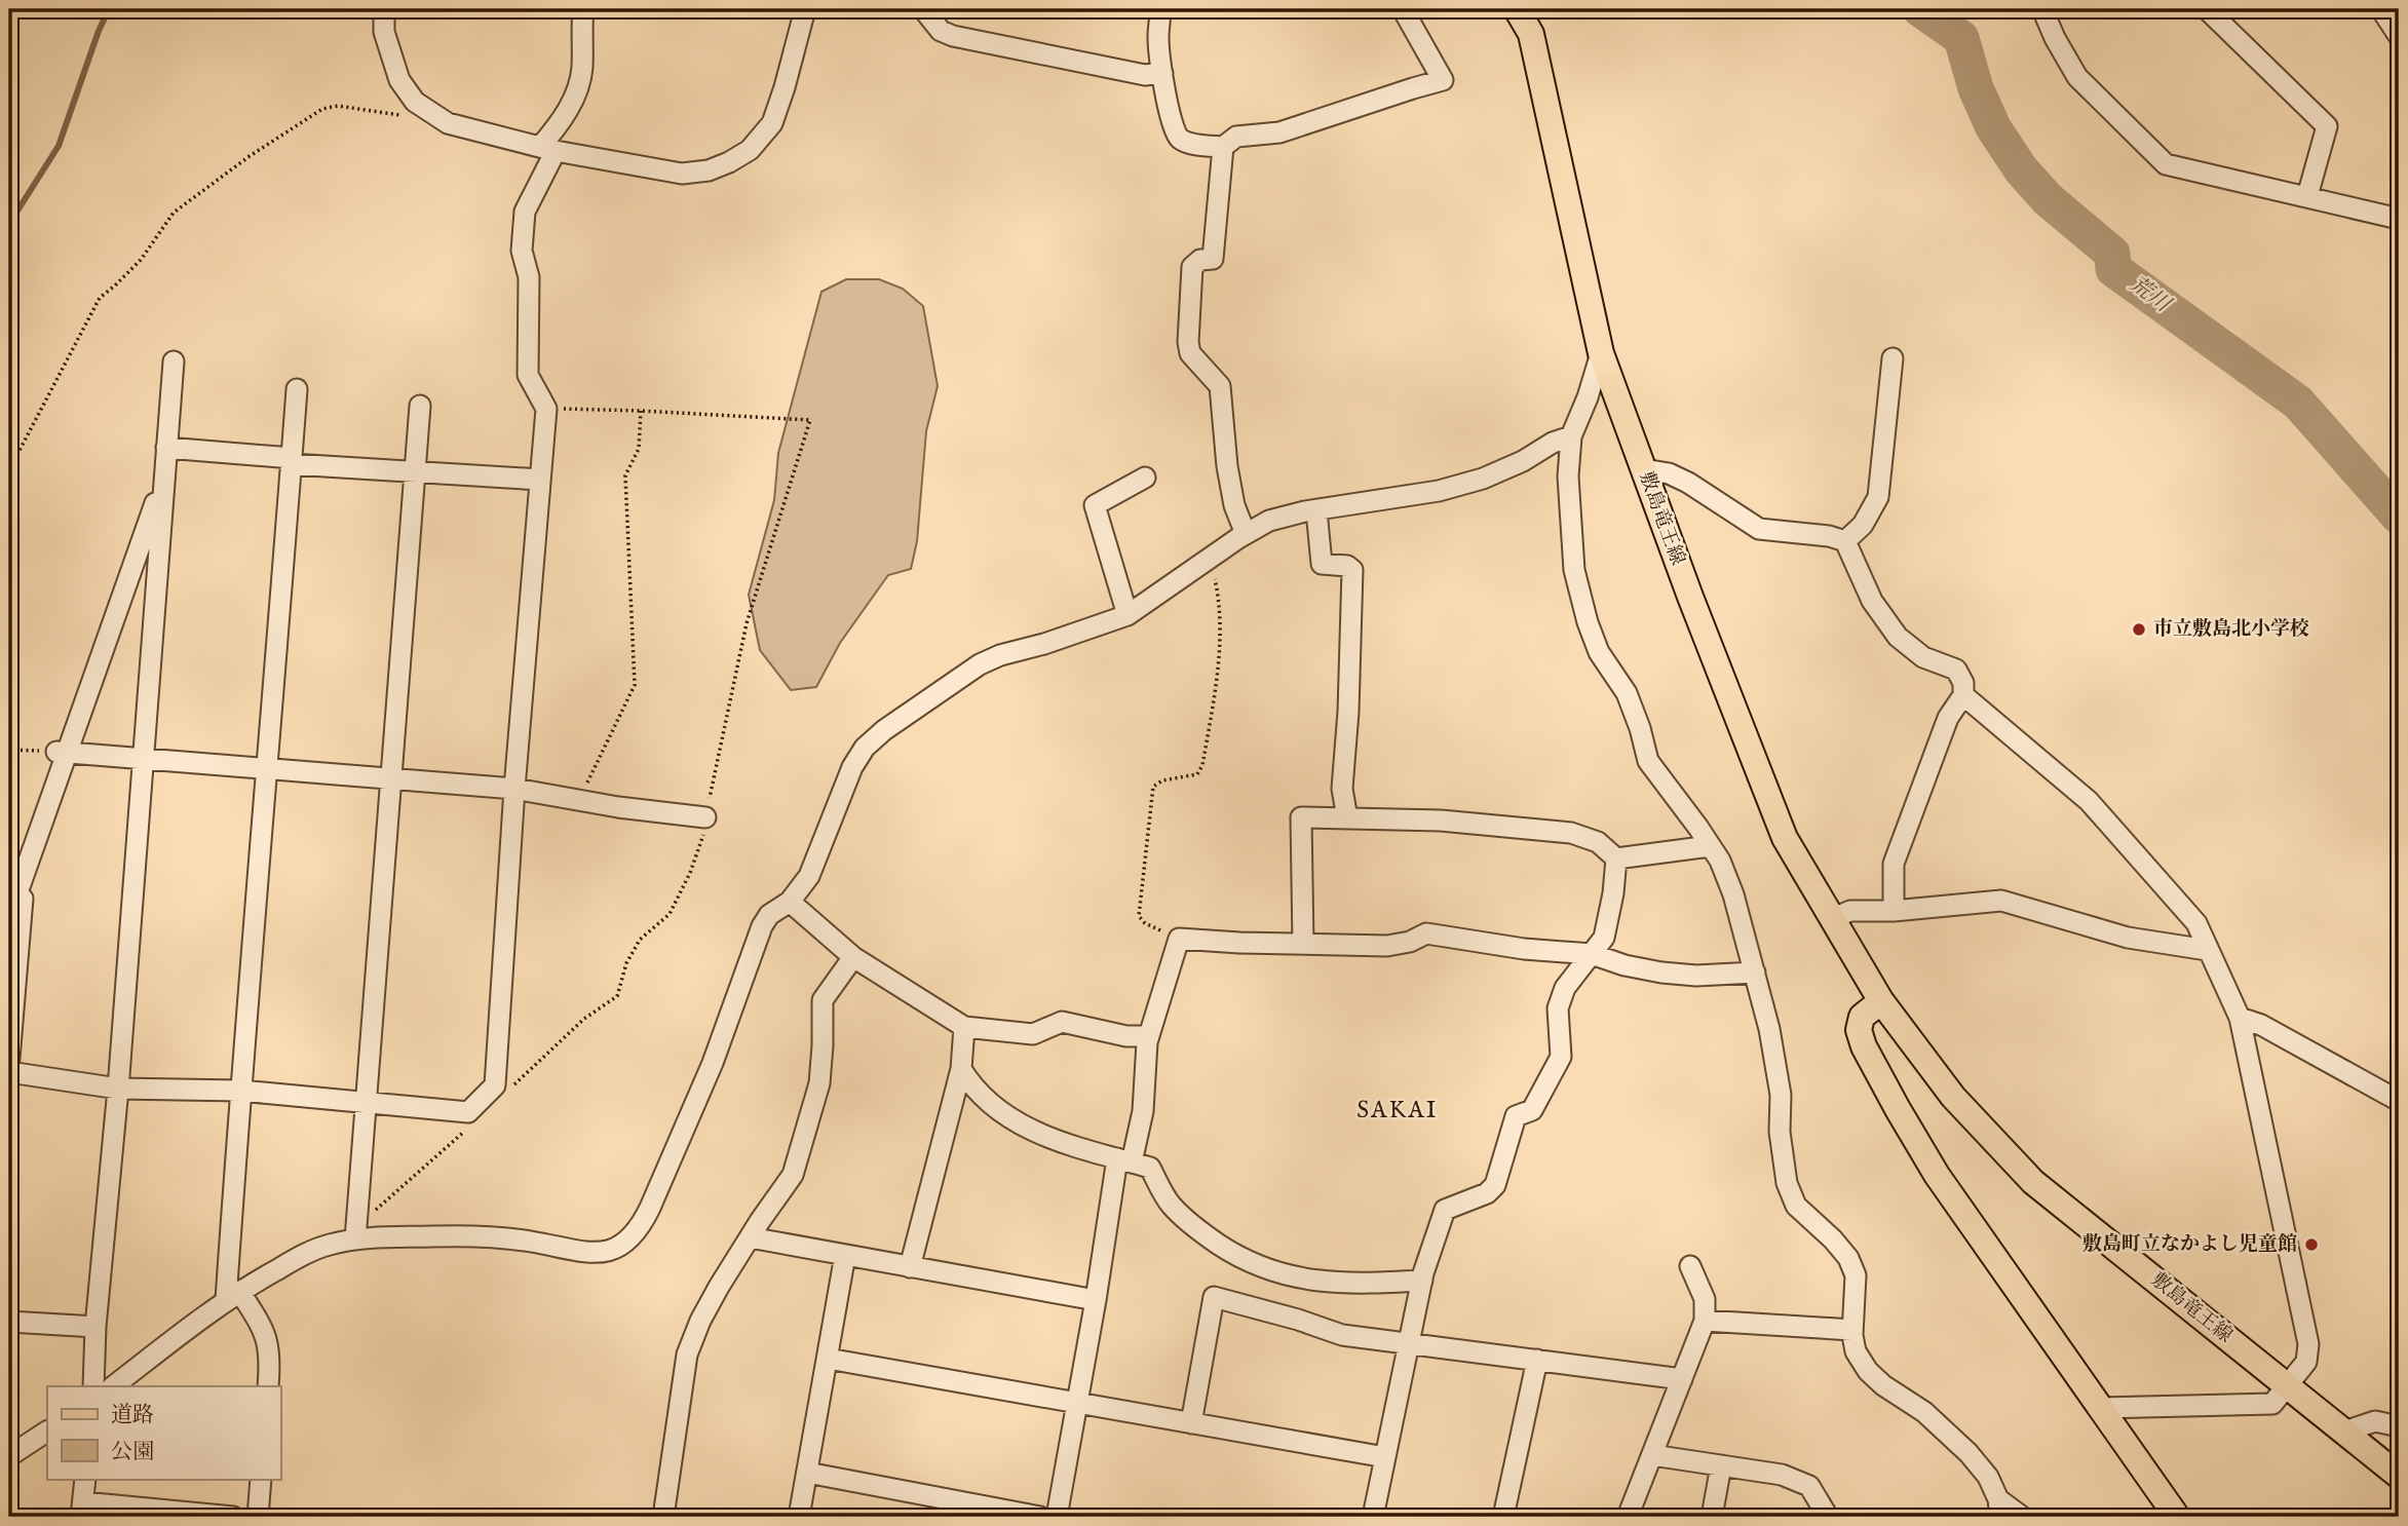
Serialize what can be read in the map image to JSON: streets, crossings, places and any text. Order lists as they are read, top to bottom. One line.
{"streets":{"main road":["敷島竜王線"]},"districts":["SAKAI"],"water":["荒川"],"places":["市立敷島北小学校","敷島町立なかよし児童館"],"legend":["道路","公園"]}
